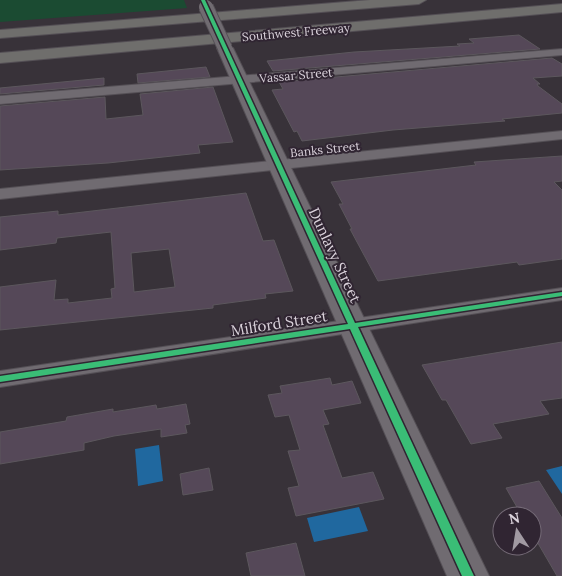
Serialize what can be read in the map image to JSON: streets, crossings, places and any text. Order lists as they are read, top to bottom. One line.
{"streets":{"highway":["Southwest Freeway"],"street":["Vassar Street","Banks Street","Dunlavy Street","Milford Street"]},"crossings":[["Vassar Street","Dunlavy Street"],["Banks Street","Dunlavy Street"],["Dunlavy Street","Milford Street"]],"north":"top"}
